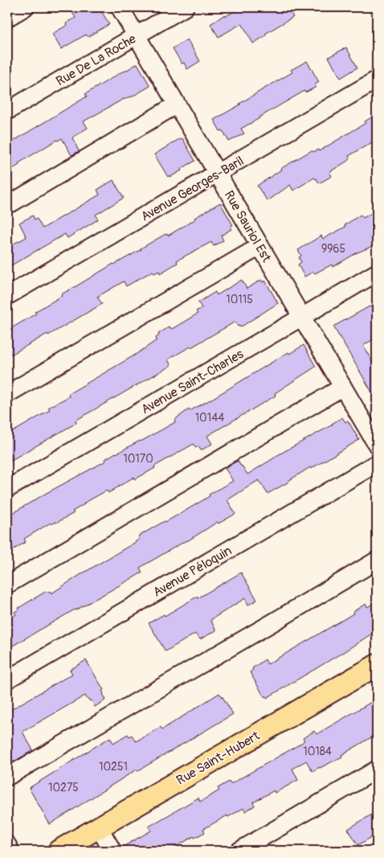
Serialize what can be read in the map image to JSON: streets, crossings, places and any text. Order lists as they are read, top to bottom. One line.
{"streets":{"main road":["Rue Saint-Hubert"],"street":["Rue De La Roche","Avenue Georges-Baril","Rue Sauriol Est","Avenue Saint-Charles","Avenue Péloquin"]},"crossings":[["Rue De La Roche","Rue Sauriol Est"],["Avenue Georges-Baril","Rue Sauriol Est"],["Rue Sauriol Est","Avenue Saint-Charles"]],"house_numbers":["9965","10115","10144","10170","10184","10251","10275"]}
